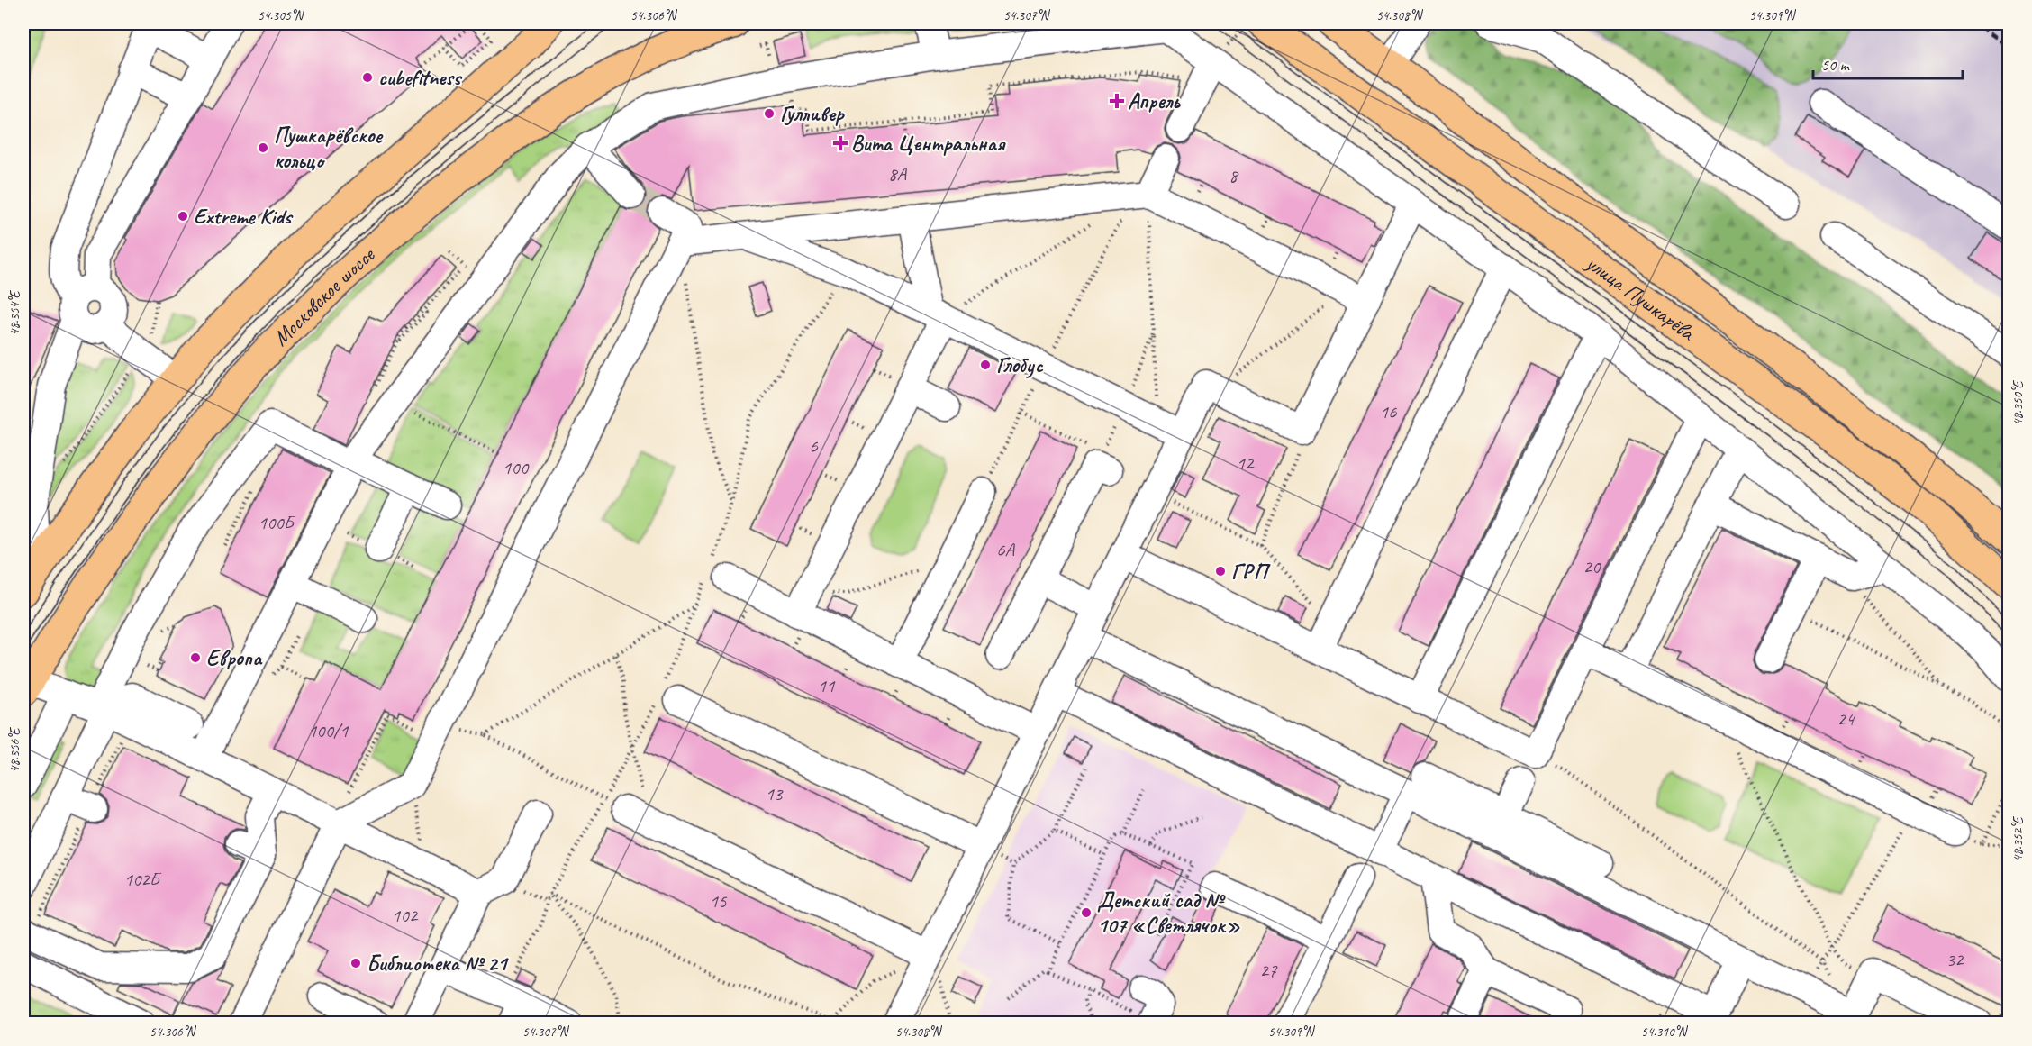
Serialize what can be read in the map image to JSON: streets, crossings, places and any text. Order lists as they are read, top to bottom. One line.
{"streets":{"main road":["Московское шоссе","улица Пушкарёва"]},"places":{"other":["cubefitness","Гулливер","Пушкарёвское кольцо","Extreme Kids","Глобус","ГРП","Европа","Детский сад № 107 «Светлячок»","Библиотека № 21"],"health":["Апрель","Вита Центральная"]},"house_numbers":["8А","8","16","6","12","100","100Б","6А","20","11","24","100/1","13","102Б","15","102","32","27"],"scale_bar":"50 m","coordinates":["54.305°N","54.306°N","54.307°N","54.308°N","54.309°N","48.354°E","48.350°E","48.356°E","48.352°E","54.310°N"]}
